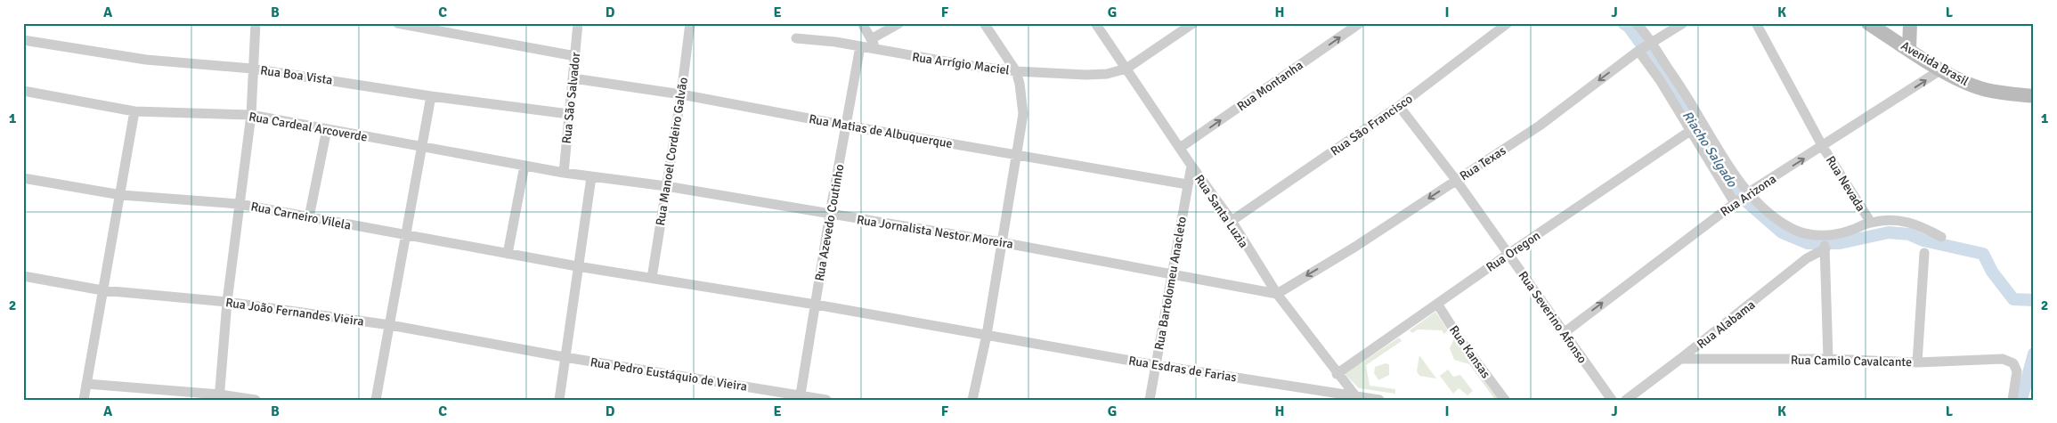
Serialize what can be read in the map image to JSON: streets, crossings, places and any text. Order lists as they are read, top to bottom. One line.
{"streets":{"street":["Rua Arrígio Maciel","Avenida Brasil","Rua Boa Vista","Rua Montanha","Rua São Salvador","Rua São Francisco","Rua Cardeal Arcoverde","Rua Matias de Albuquerque","Rua Manoel Cordeiro Galvão","Rua Texas","Rua Nevada","Rua Arizona","Rua Santa Luzia","Rua Carneiro Vilela","Rua Azevedo Coutinho","Rua Jornalista Nestor Moreira","Rua Oregon","Rua Bartolomeu Anacleto","Rua João Fernandes Vieira","Rua Severino Afonso","Rua Alabama","Rua Kansas","Rua Camilo Cavalcante","Rua Esdras de Farias","Rua Pedro Eustáquio de Vieira"]},"crossings":[["Rua Arrígio Maciel","Rua Santa Luzia"],["Rua Arrígio Maciel","Rua Azevedo Coutinho"],["Avenida Brasil","Rua Arizona"],["Rua Boa Vista","Rua São Salvador"],["Rua Montanha","Rua Santa Luzia"],["Rua São Salvador","Rua Cardeal Arcoverde"],["Rua São Salvador","Rua Matias de Albuquerque"],["Rua São Francisco","Rua Santa Luzia"],["Rua São Francisco","Rua Severino Afonso"],["Rua Cardeal Arcoverde","Rua Jornalista Nestor Moreira"],["Rua Matias de Albuquerque","Rua Manoel Cordeiro Galvão"],["Rua Matias de Albuquerque","Rua Azevedo Coutinho"],["Rua Matias de Albuquerque","Rua Bartolomeu Anacleto"],["Rua Manoel Cordeiro Galvão","Rua Carneiro Vilela"],["Rua Manoel Cordeiro Galvão","Rua Jornalista Nestor Moreira"],["Rua Texas","Rua Nevada"],["Rua Texas","Rua Santa Luzia"],["Rua Texas","Rua Jornalista Nestor Moreira"],["Rua Texas","Rua Severino Afonso"],["Rua Nevada","Rua Arizona"],["Rua Arizona","Rua Severino Afonso"],["Rua Santa Luzia","Rua Jornalista Nestor Moreira"],["Rua Santa Luzia","Rua Oregon"],["Rua Santa Luzia","Rua Bartolomeu Anacleto"],["Rua Santa Luzia","Rua Esdras de Farias"],["Rua Carneiro Vilela","Rua Azevedo Coutinho"],["Rua Carneiro Vilela","Rua Esdras de Farias"],["Rua Azevedo Coutinho","Rua Jornalista Nestor Moreira"],["Rua Azevedo Coutinho","Rua Esdras de Farias"],["Rua Azevedo Coutinho","Rua Pedro Eustáquio de Vieira"],["Rua Jornalista Nestor Moreira","Rua Bartolomeu Anacleto"],["Rua Oregon","Rua Severino Afonso"],["Rua Oregon","Rua Kansas"],["Rua Bartolomeu Anacleto","Rua Esdras de Farias"],["Rua João Fernandes Vieira","Rua Pedro Eustáquio de Vieira"],["Rua Alabama","Rua Camilo Cavalcante"]],"one_way":["Rua Montanha","Rua Texas","Rua Arizona"],"water":["Riacho Salgado"],"grid":{"columns":["A","B","C","D","E","F","G","H","I","J","K","L"],"rows":["1","2"]}}
